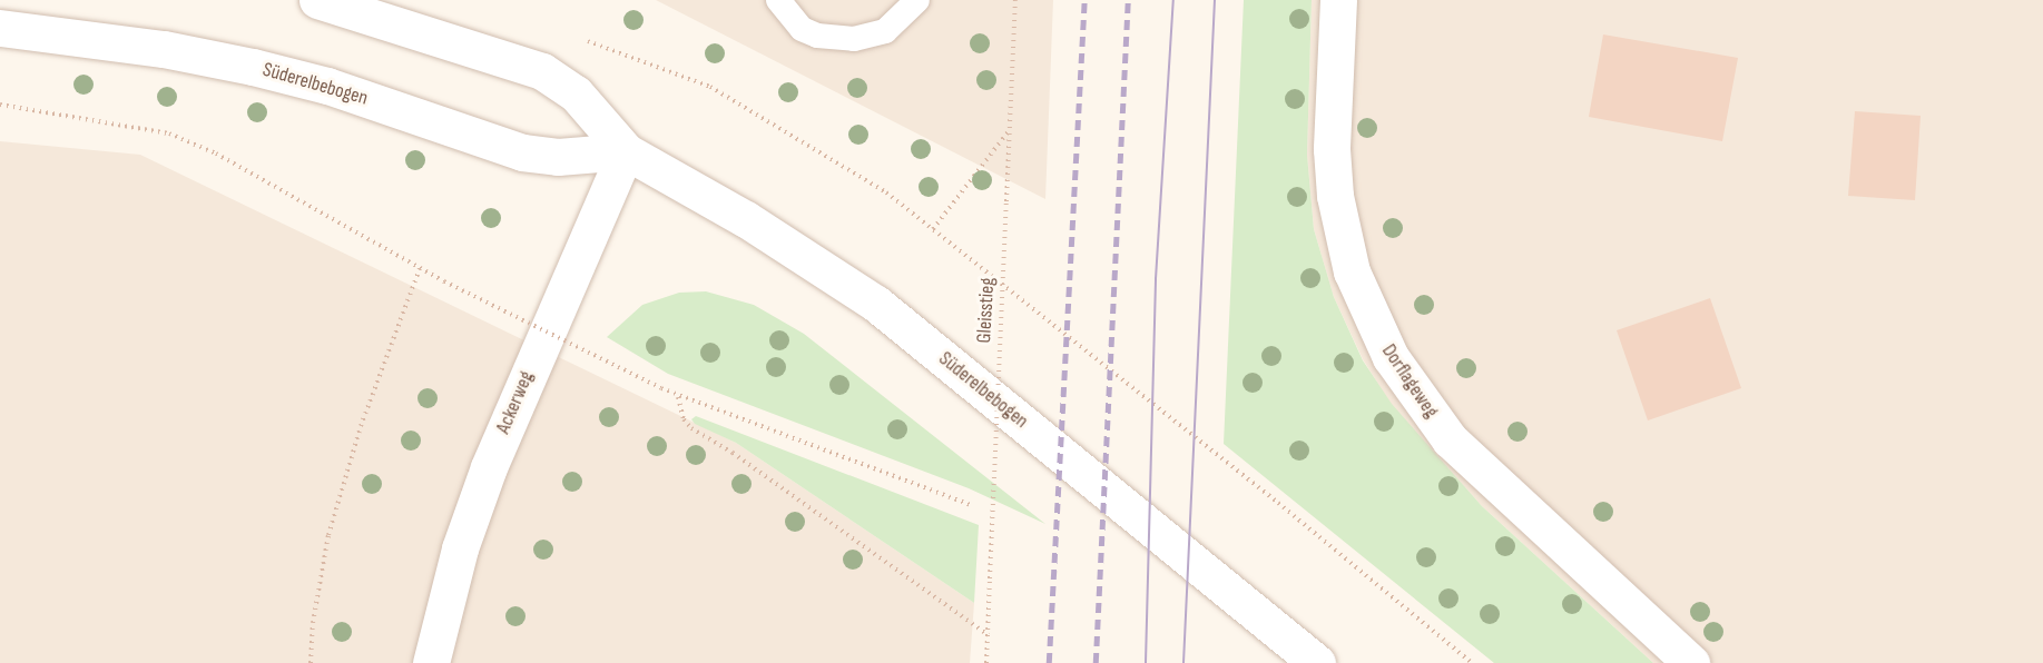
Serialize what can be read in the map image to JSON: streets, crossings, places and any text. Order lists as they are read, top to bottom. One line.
{"streets":{"main road":["Süderelbebogen","Dorflageweg","Ackerweg"],"path":["Gleisstieg"]},"crossings":[["Süderelbebogen","Ackerweg"]]}
